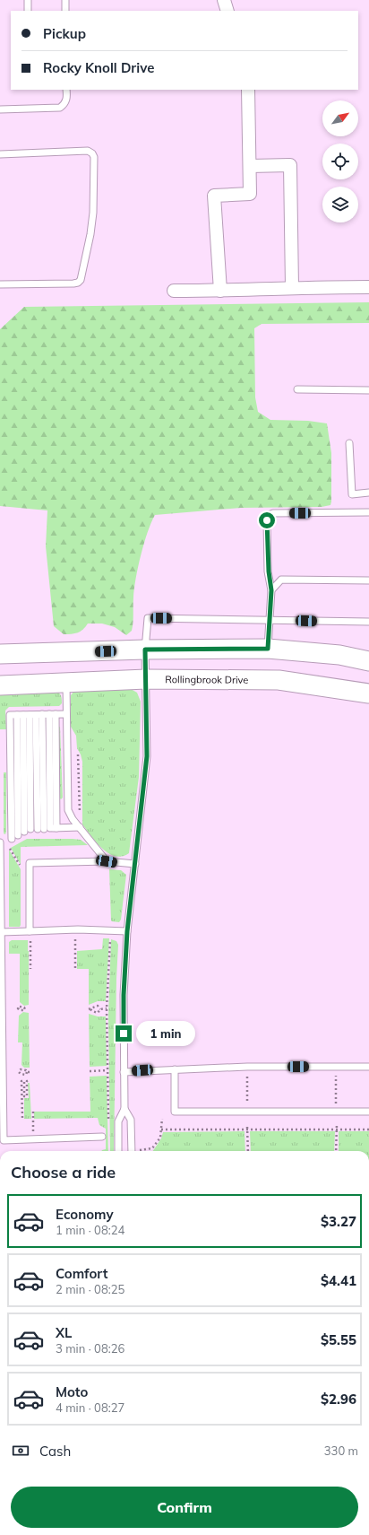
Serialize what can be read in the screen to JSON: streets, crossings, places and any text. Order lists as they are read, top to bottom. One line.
{"streets":{"main road":["Rollingbrook Drive"]},"north":"top right","page":{"banner":["Pickup","Rocky Knoll Drive"],"bubble":"1 min","heading":"Choose a ride","list":[{"name":"Economy","note":"1 min · 08:24","value":"$3.27"},{"name":"Comfort","note":"2 min · 08:25","value":"$4.41"},{"name":"XL","note":"3 min · 08:26","value":"$5.55"},{"name":"Moto","note":"4 min · 08:27","value":"$2.96"}],"pay":["Cash","330 m"],"buttons":"Confirm"}}
